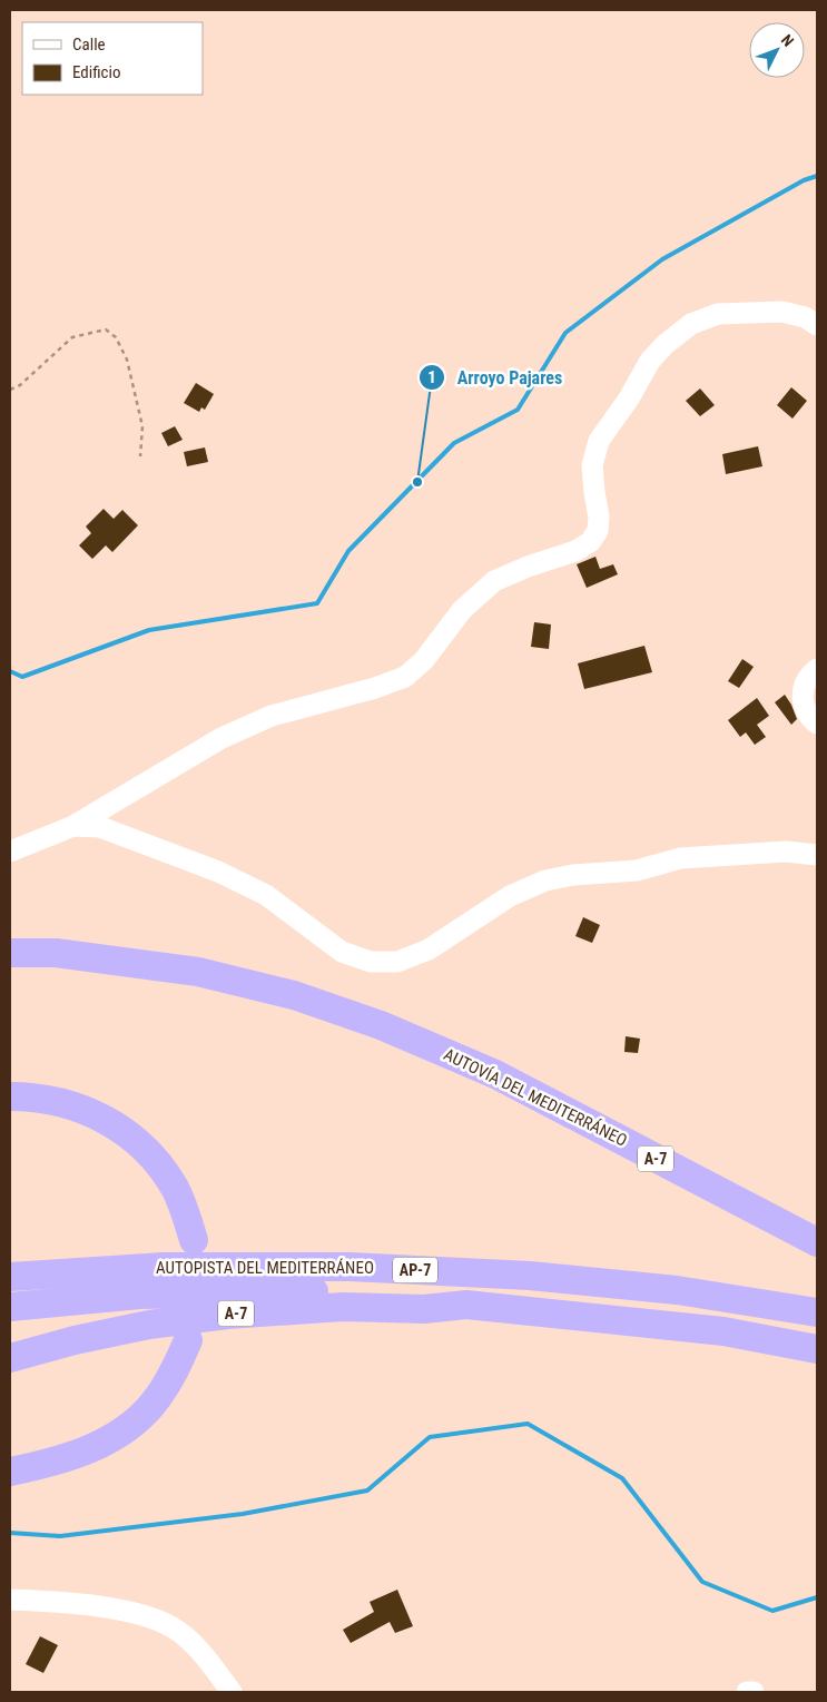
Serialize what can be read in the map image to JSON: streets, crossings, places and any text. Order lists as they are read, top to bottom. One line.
{"streets":{"highway":["AUTOVÍA DEL MEDITERRÁNEO","A-7","AUTOPISTA DEL MEDITERRÁNEO","AP-7"]},"crossings":[["A-7","AUTOPISTA DEL MEDITERRÁNEO"]],"places":["Arroyo Pajares"],"legend":["Calle","Edificio"],"north":"top right"}
